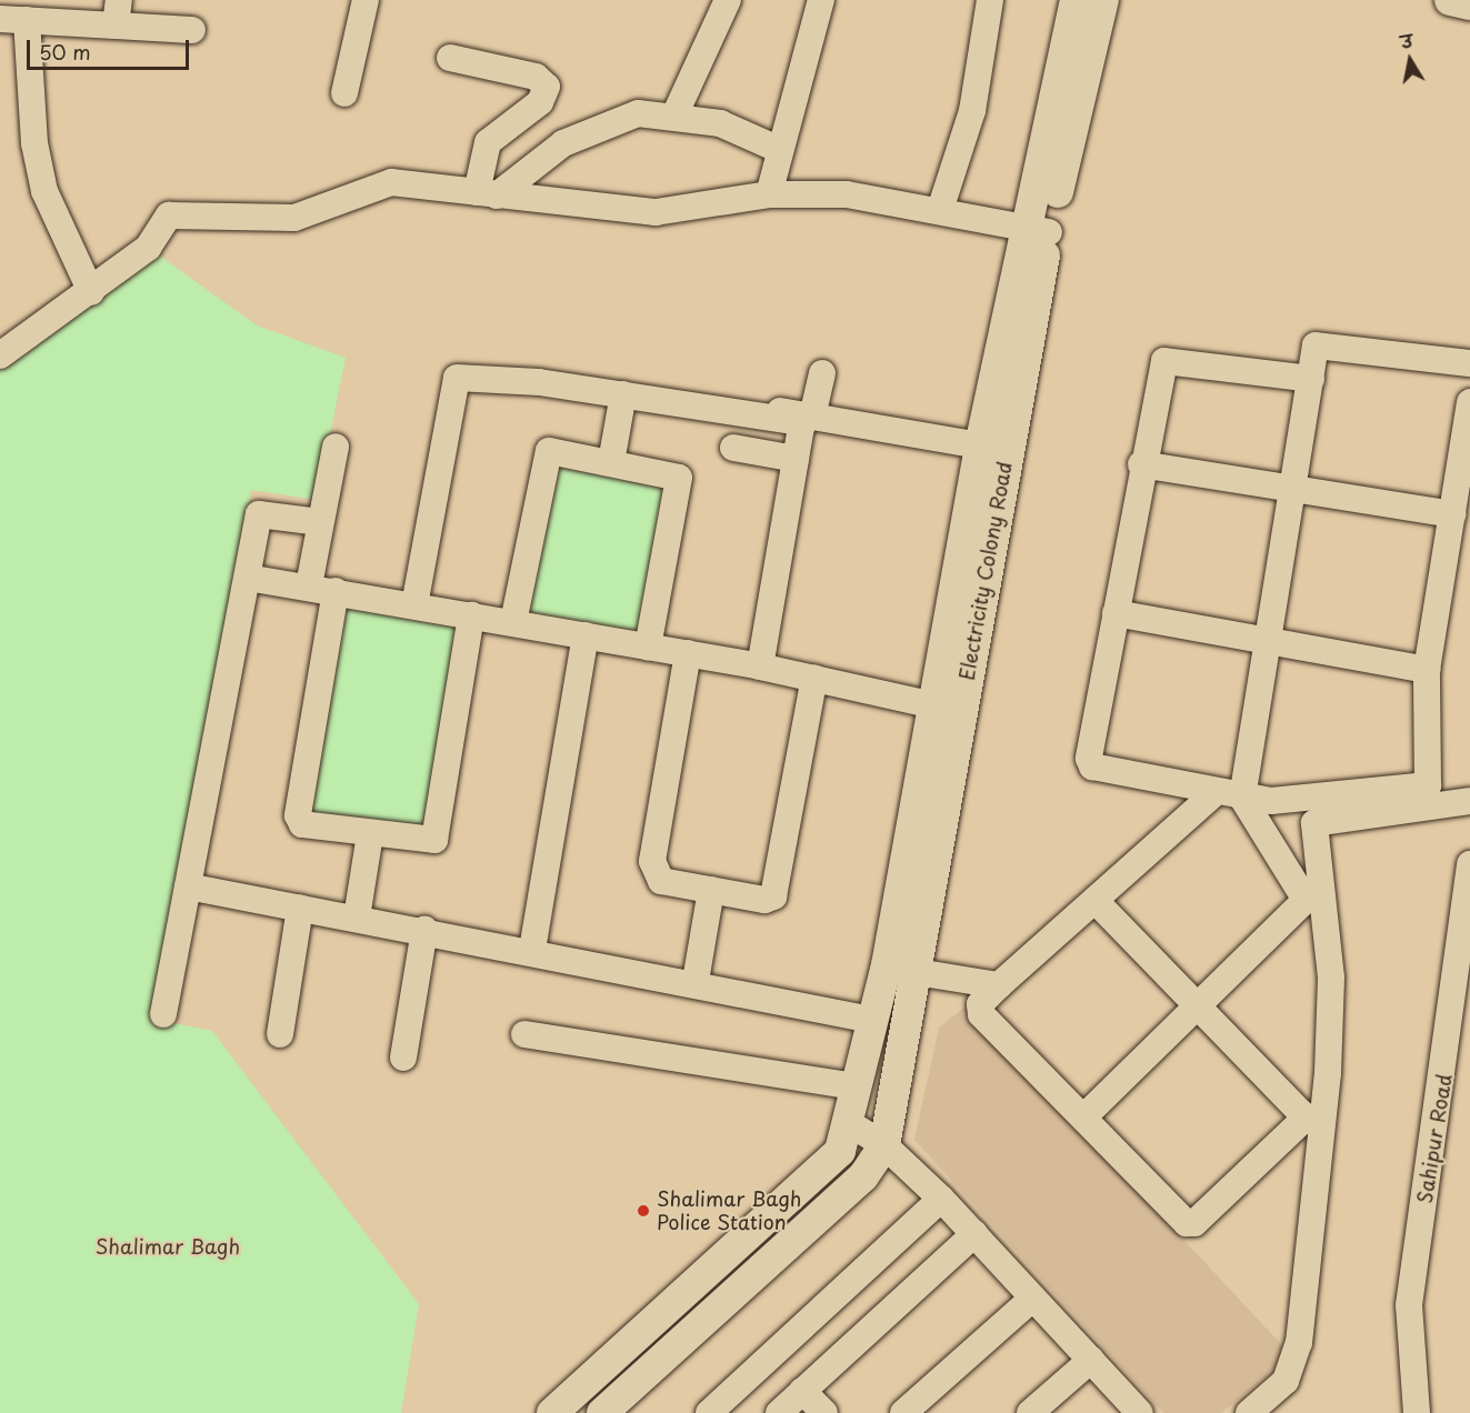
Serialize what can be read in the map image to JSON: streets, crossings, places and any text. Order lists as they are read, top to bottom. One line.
{"streets":{"street":["Electricity Colony Road","Sahipur Road"]},"parks":["Shalimar Bagh"],"places":["Shalimar Bagh Police Station"],"scale_bar":"50 m","north":"top"}
